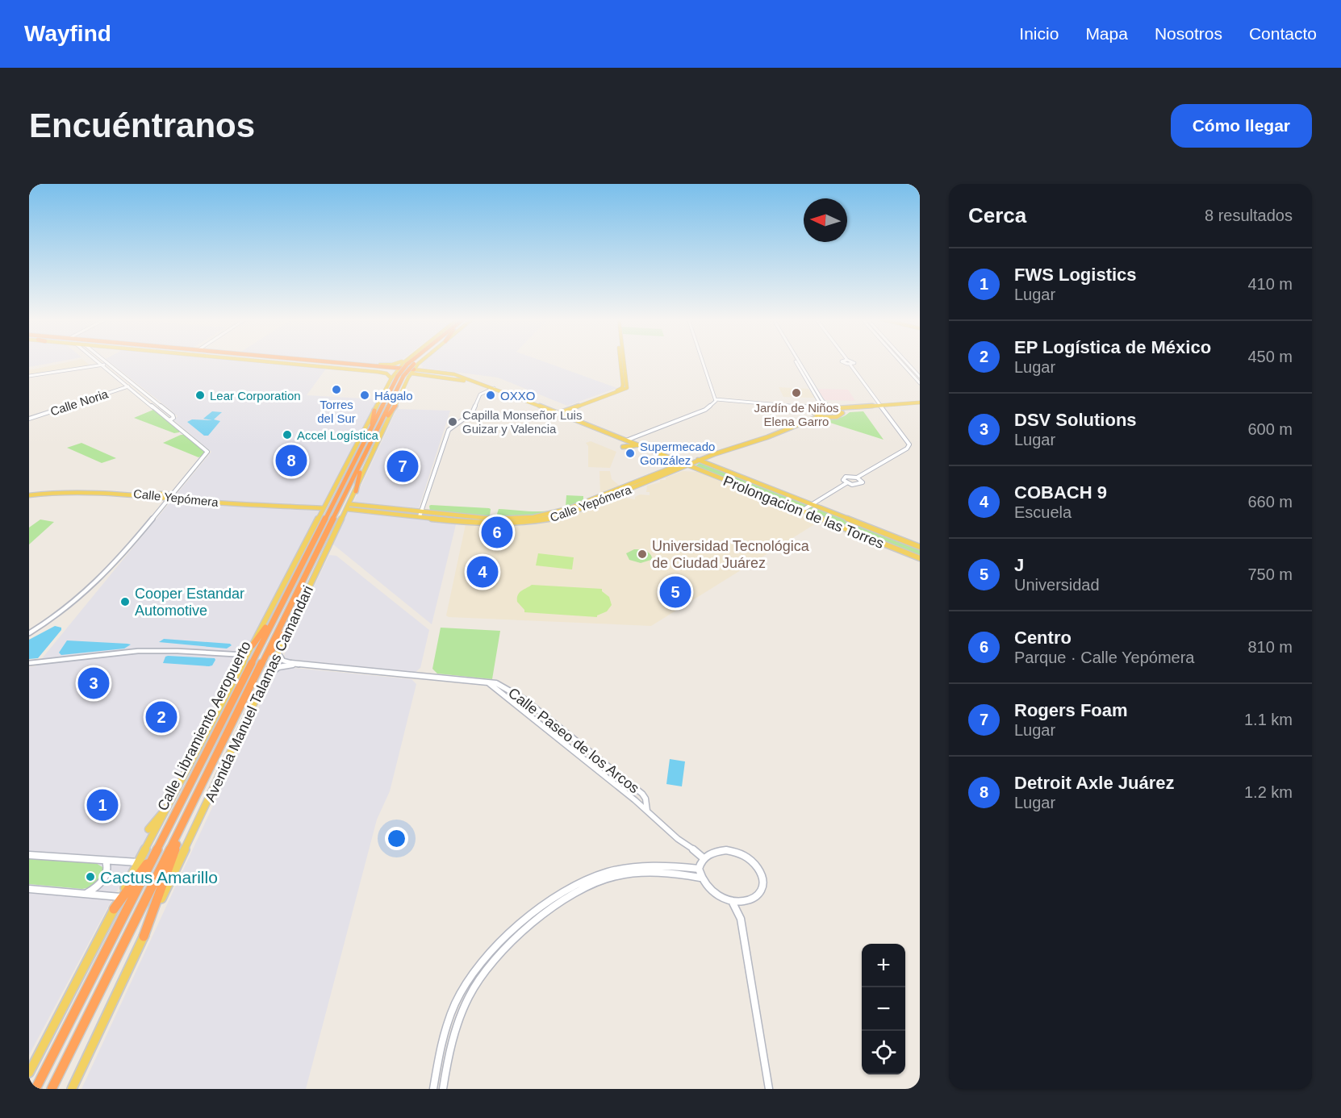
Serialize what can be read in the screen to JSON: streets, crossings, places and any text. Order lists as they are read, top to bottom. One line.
{"streets":{"highway":["Calle Libramiento Aeropuerto"],"main road":["Calle Yepómera","Prolongacion de las Torres","Avenida Manuel Talamas Camandari"],"street":["Calle Noria","Calle Paseo de los Arcos"]},"crossings":[["Calle Yepómera","Prolongacion de las Torres"],["Calle Yepómera","Avenida Manuel Talamas Camandari"],["Avenida Manuel Talamas Camandari","Calle Libramiento Aeropuerto"]],"places":["Torres del Sur","Jardín de Niños Elena Garro","Lear Corporation","Hágalo","OXXO","Capilla Monseñor Luis Guizar y Valencia","Accel Logística","Supermecado González","Universidad Tecnológica de Ciudad Juárez","Cooper Estandar Automotive","Cactus Amarillo"],"north":"left","page":{"header":"Wayfind","nav":["Inicio","Mapa","Nosotros","Contacto"],"buttons":"Cómo llegar","title":"Encuéntranos","heading":["Cerca","8 resultados"],"list":[{"mark":"1","name":"FWS Logistics","note":"Lugar","value":"410 m"},{"mark":"2","name":"EP Logística de México","note":"Lugar","value":"450 m"},{"mark":"3","name":"DSV Solutions","note":"Lugar","value":"600 m"},{"mark":"4","name":"COBACH 9","note":"Escuela","value":"660 m"},{"mark":"5","name":"J","note":"Universidad","value":"750 m"},{"mark":"6","name":"Centro","note":"Parque · Calle Yepómera","value":"810 m"},{"mark":"7","name":"Rogers Foam","note":"Lugar","value":"1.1 km"},{"mark":"8","name":"Detroit Axle Juárez","note":"Lugar","value":"1.2 km"}],"pins":["8","7","6","4","5","3","2","1"],"map_buttons":["+","−"]}}
